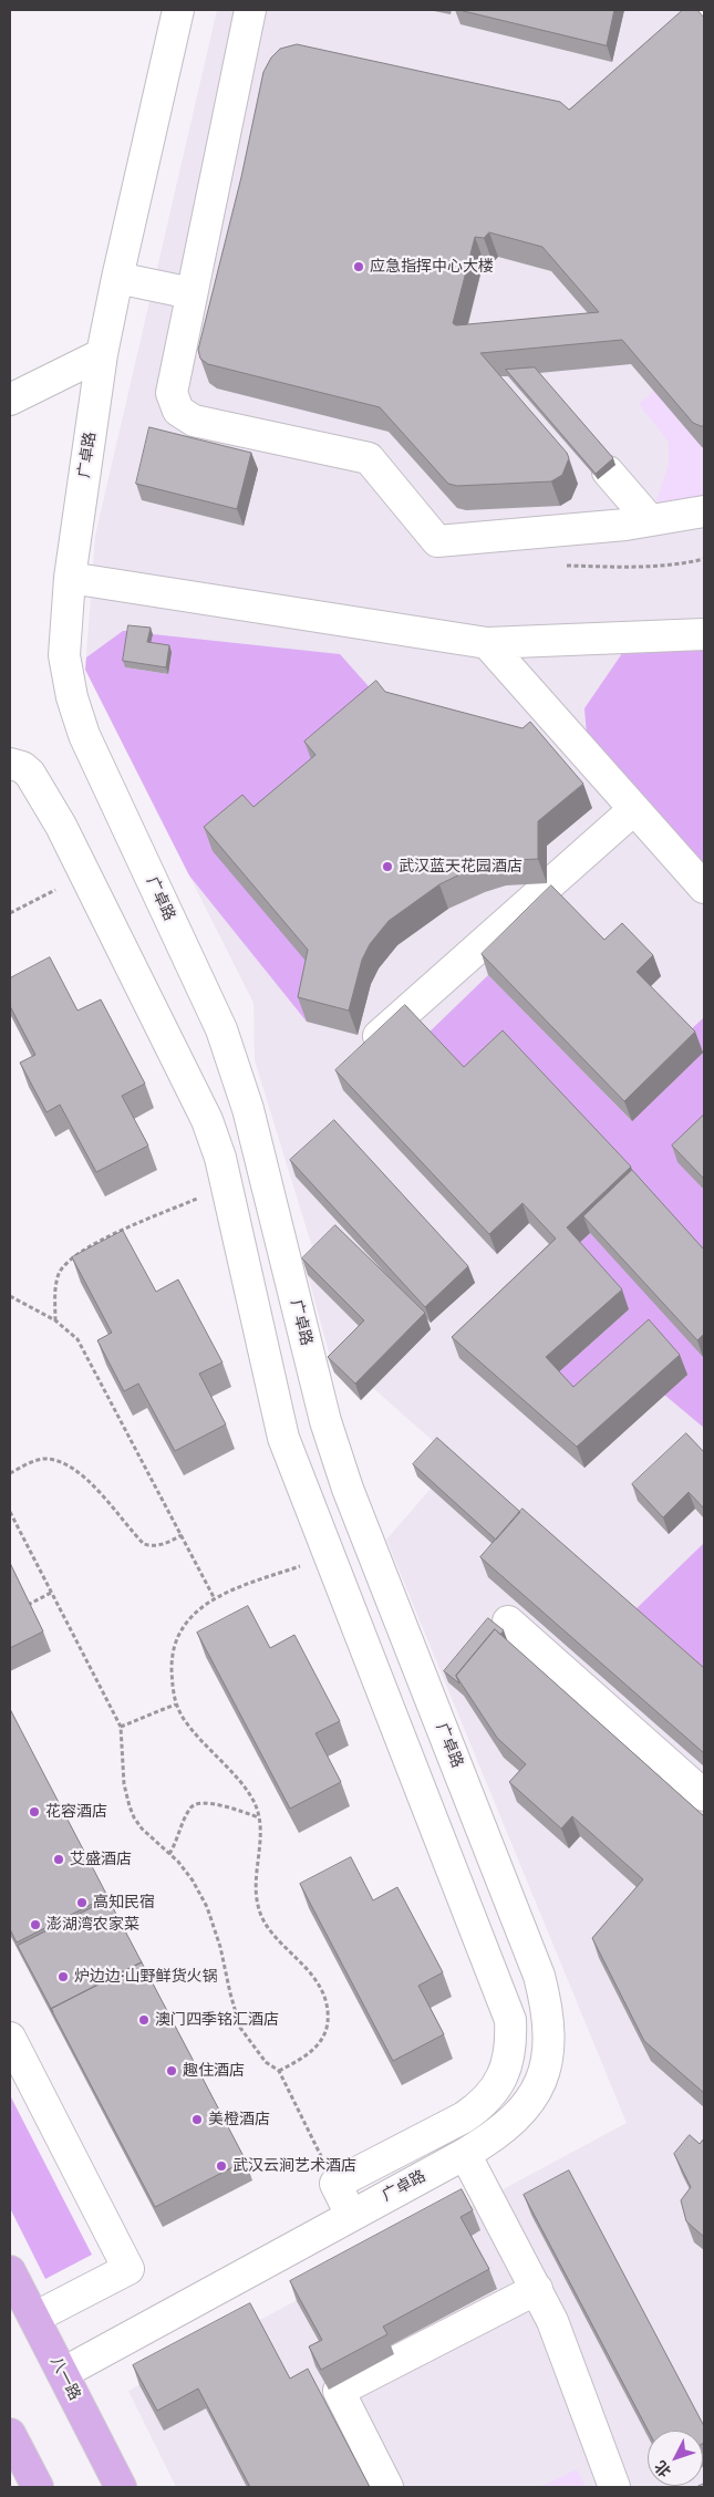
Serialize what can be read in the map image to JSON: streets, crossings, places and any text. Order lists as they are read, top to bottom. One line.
{"streets":{"main road":["八一路"],"street":["广卓路"]},"crossings":[["广卓路","八一路"]],"places":["应急指挥中心大楼","武汉蓝天花园酒店","花容酒店","艾盛酒店","高知民宿","澎湖湾农家菜","炉边边·山野鲜货火锅","澳门四季铭汇酒店","趣住酒店","美橙酒店","武汉云涧艺术酒店"],"north":"bottom left"}
